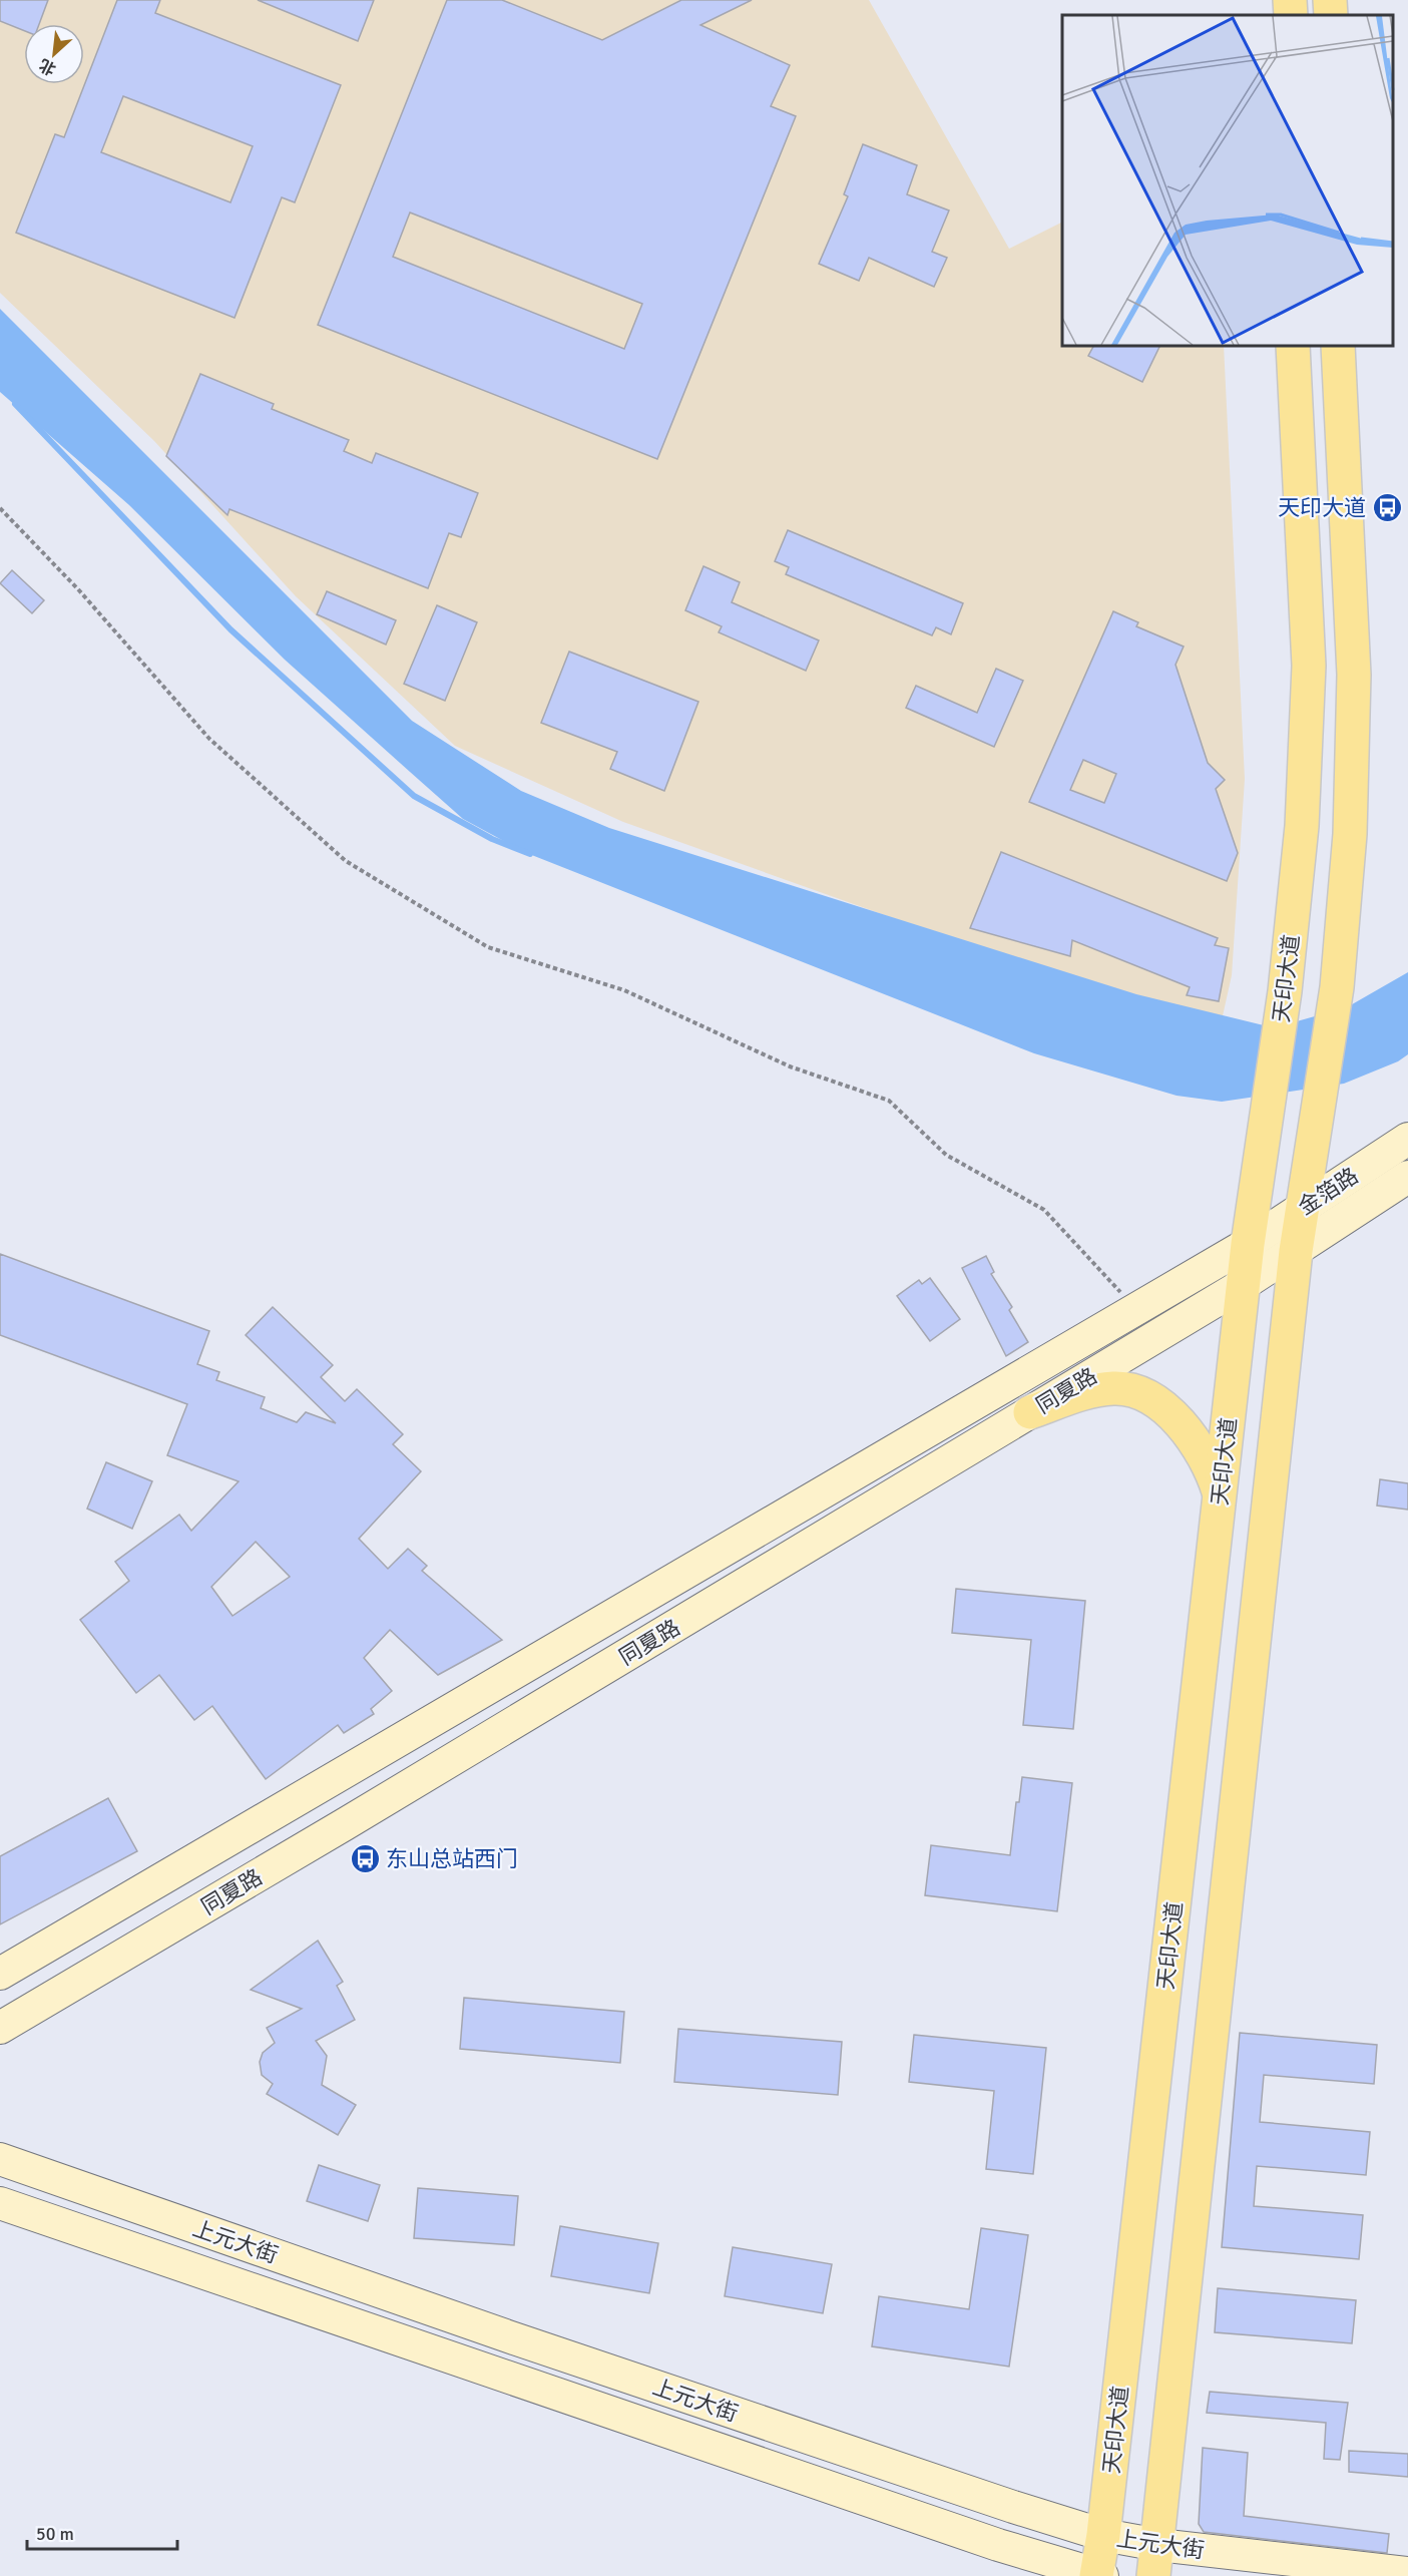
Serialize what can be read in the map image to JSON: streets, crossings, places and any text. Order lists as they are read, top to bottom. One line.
{"streets":{"main road":["天印大道","金箔路","同夏路","上元大街"]},"crossings":[["天印大道","金箔路"],["天印大道","同夏路"],["天印大道","上元大街"],["金箔路","同夏路"]],"places":{"bus stop":["天印大道","东山总站西门"]},"scale_bar":"50 m","north":"bottom left"}
